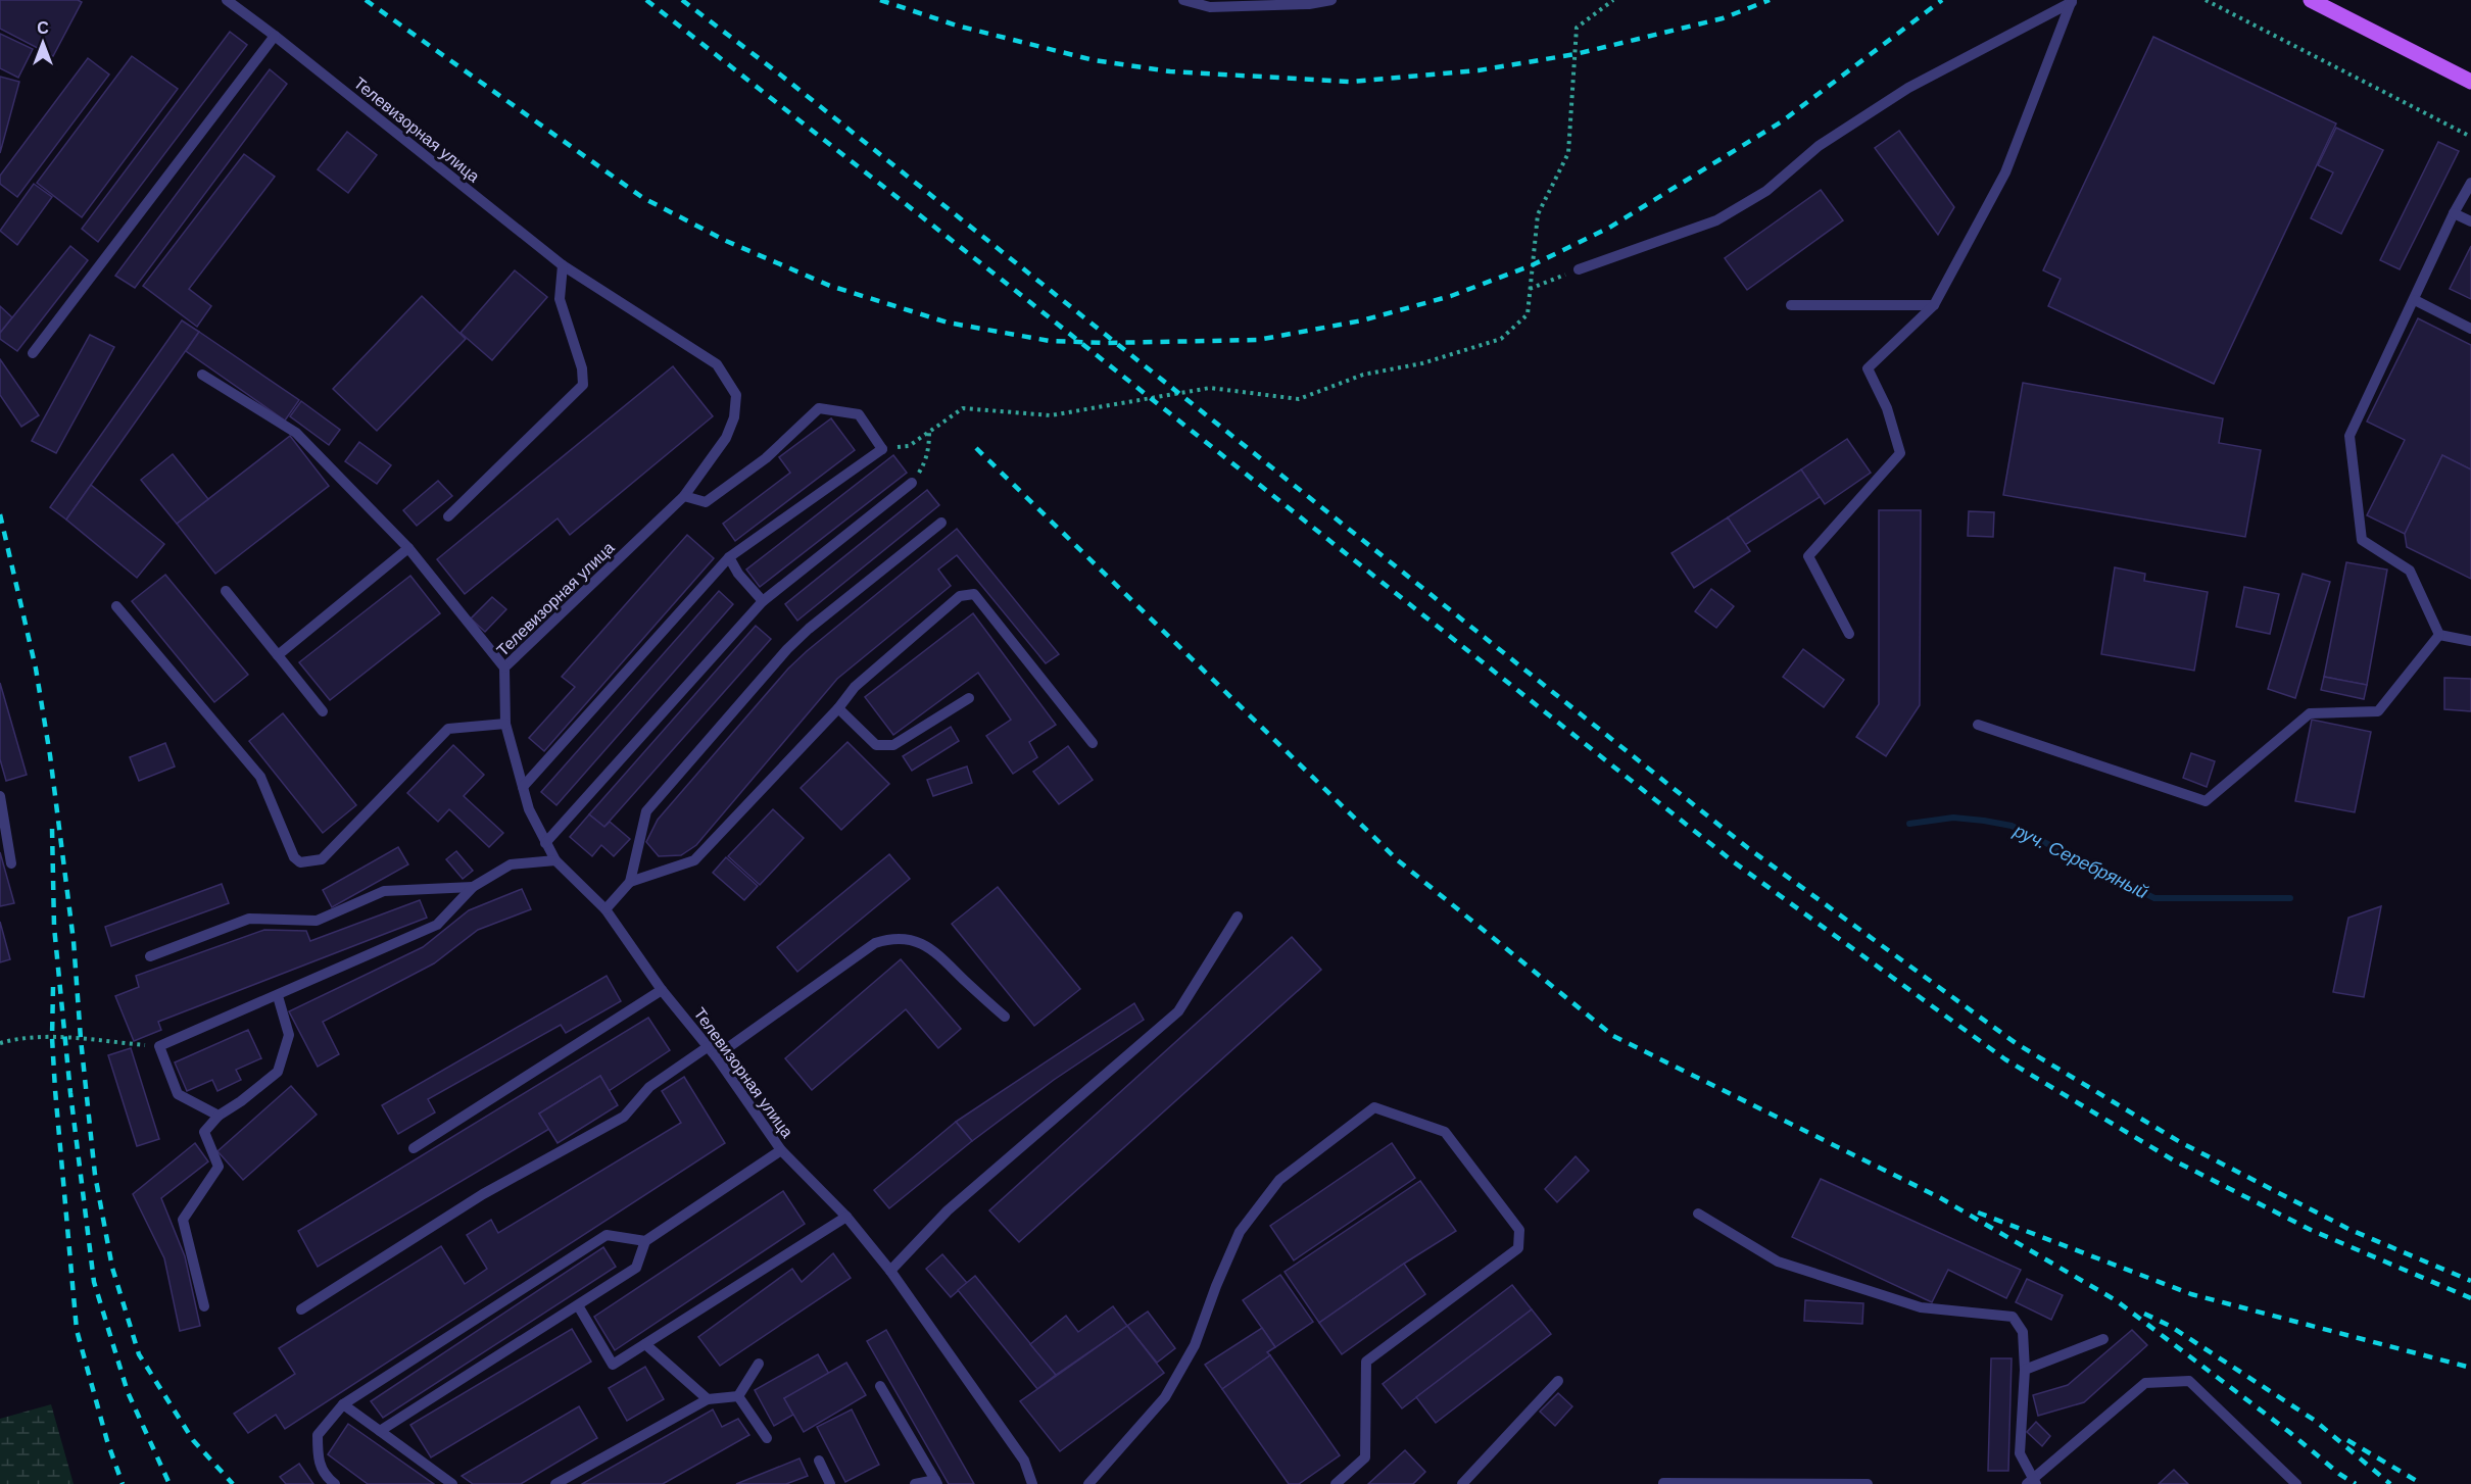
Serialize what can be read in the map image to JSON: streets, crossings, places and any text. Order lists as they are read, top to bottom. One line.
{"streets":{"lane":["Телевизорная улица"]},"water":["руч. Серебряный"],"north":"top"}
